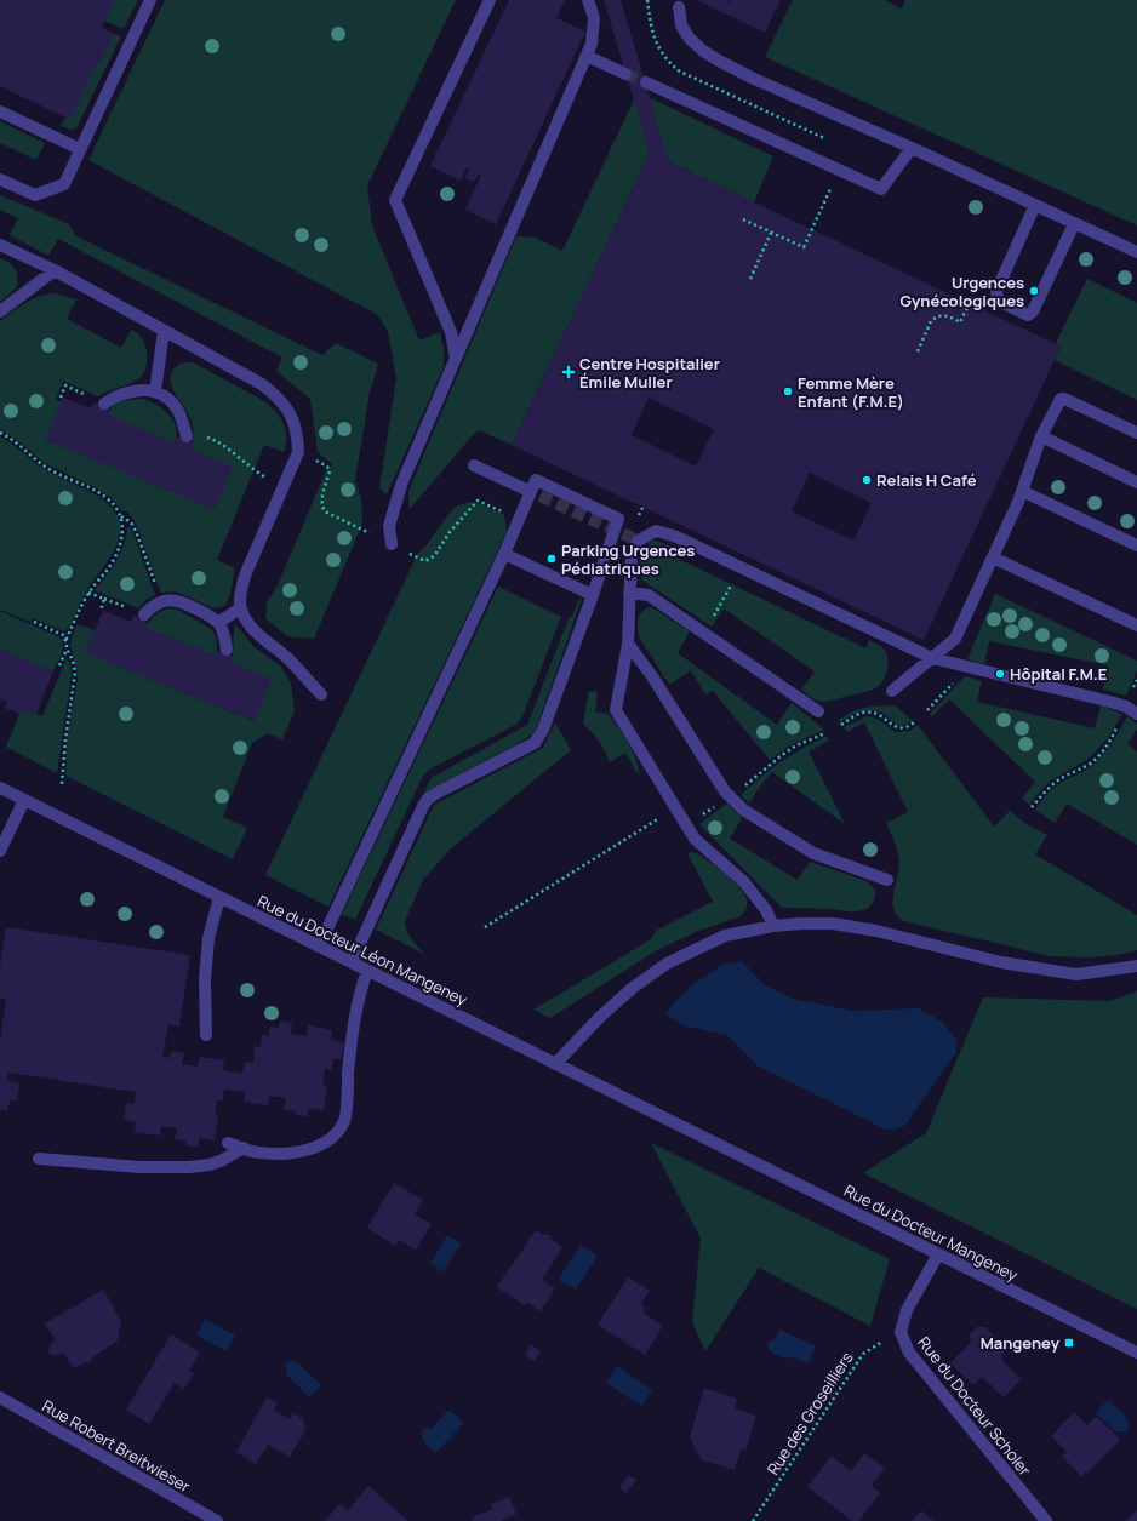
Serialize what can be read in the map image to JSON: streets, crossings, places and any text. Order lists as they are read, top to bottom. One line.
{"streets":{"street":["Rue du Docteur Léon Mangeney","Rue du Docteur Mangeney","Rue du Docteur Scholer","Rue Robert Breitwieser"],"path":["Rue des Groseilliers"]},"crossings":[["Rue du Docteur Léon Mangeney","Rue du Docteur Mangeney"],["Rue du Docteur Mangeney","Rue du Docteur Scholer"],["Rue du Docteur Scholer","Rue des Groseilliers"]],"places":{"other":["Urgences Gynécologiques","Femme Mère Enfant (F.M.E)","Relais H Café","Parking Urgences Pédiatriques","Hôpital F.M.E"],"health":["Centre Hospitalier Émile Muller"],"transit":["Mangeney"]}}
